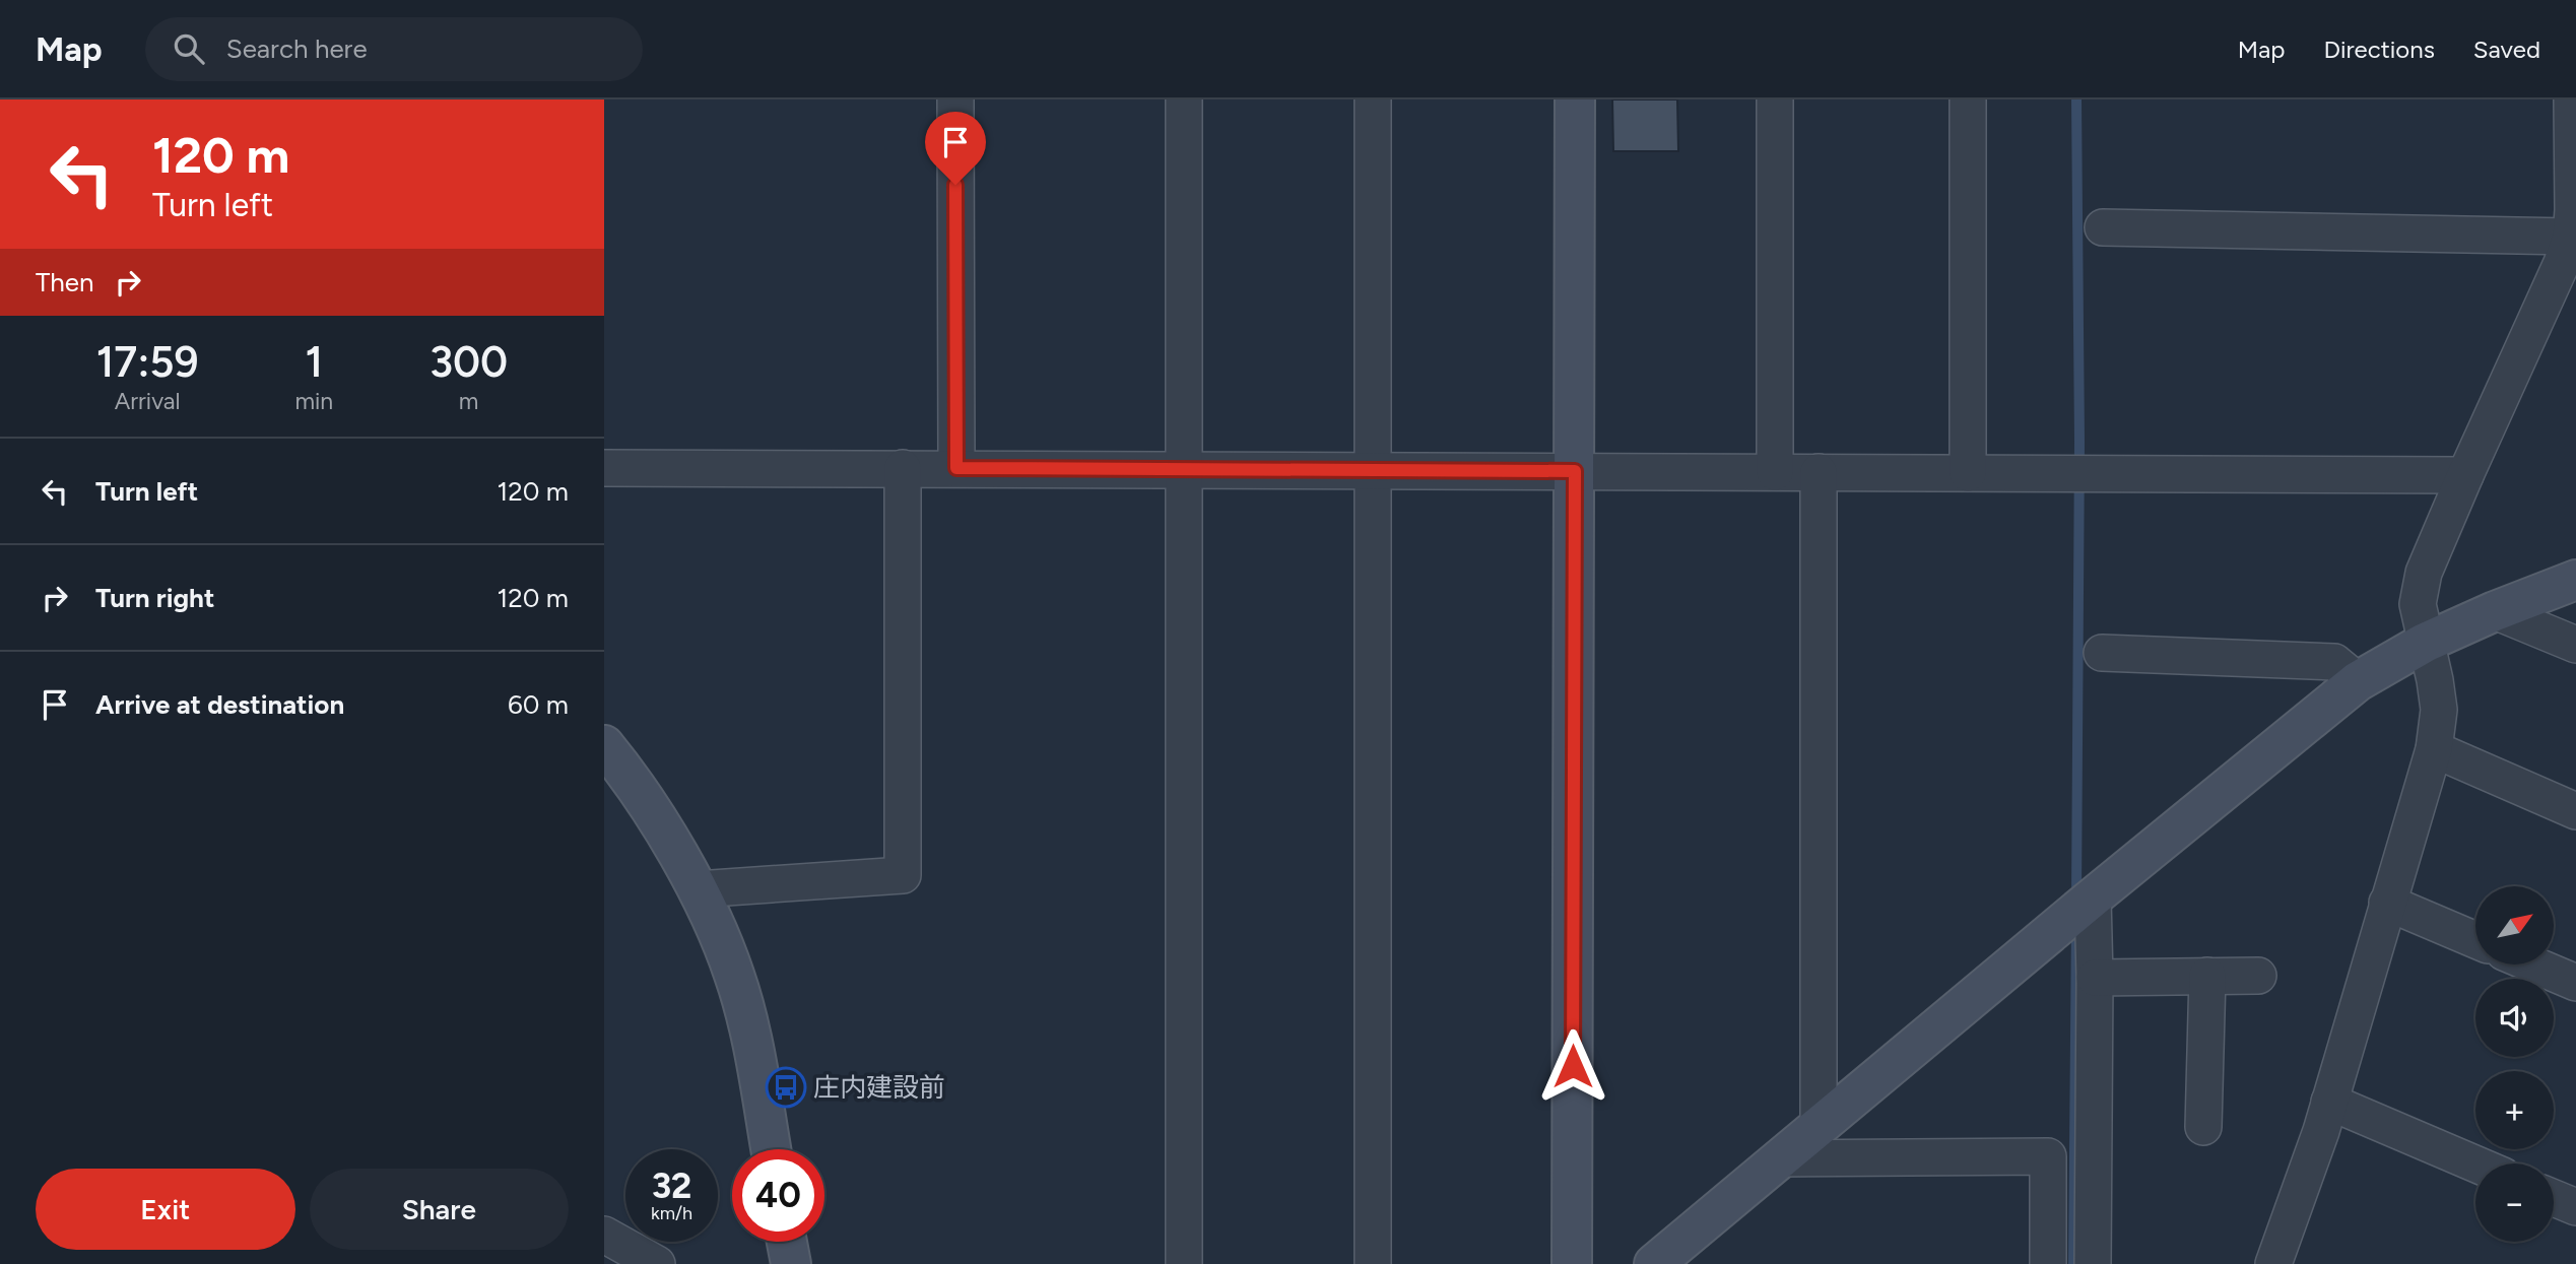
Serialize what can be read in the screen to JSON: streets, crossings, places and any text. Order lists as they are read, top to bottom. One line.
{"places":{"bus stop":["庄内建設前"]},"north":"top right","page":{"header":"Map","search":"Search here","nav":["Map","Directions","Saved"],"turn":["120 m","Turn left"],"then":"Then","eta":["17:59","Arrival","1","min","300","m"],"list":[{"name":"Turn left","value":"120 m"},{"name":"Turn right","value":"120 m"},{"name":"Arrive at destination","value":"60 m"}],"map_buttons":["+","−"],"speed":"32 km/h","limit":"40","buttons":["Exit","Share"]}}
